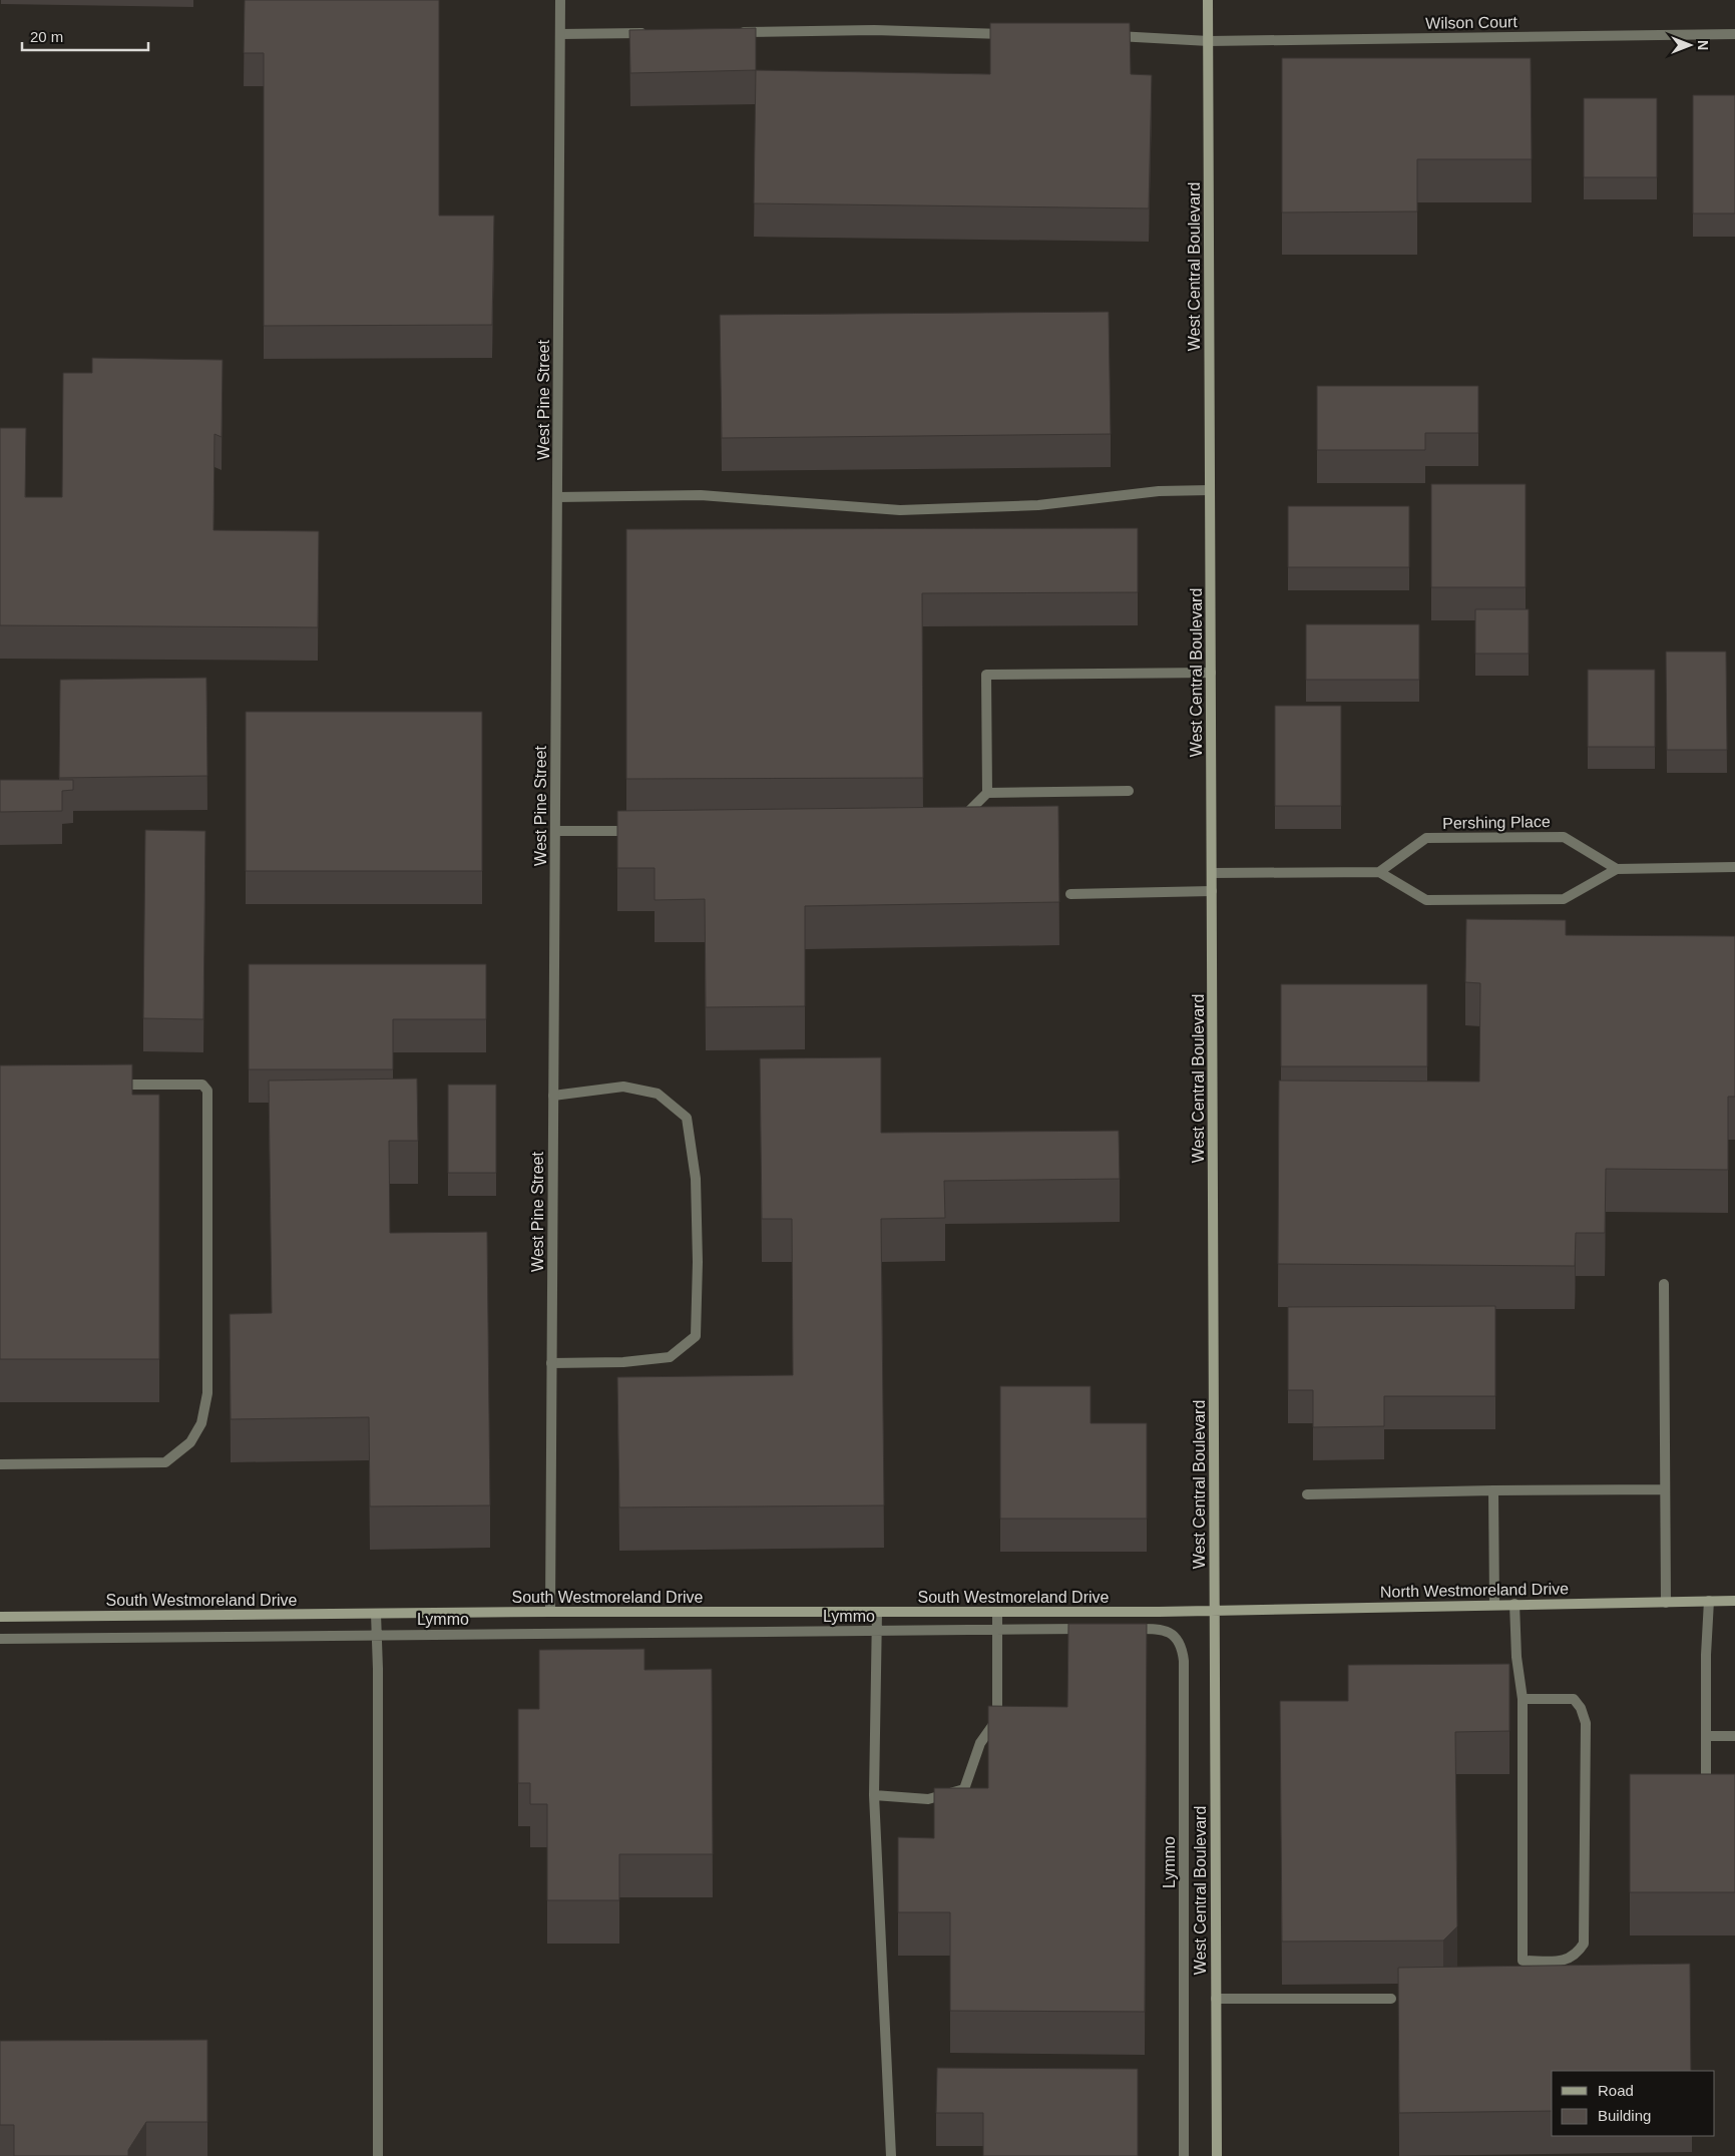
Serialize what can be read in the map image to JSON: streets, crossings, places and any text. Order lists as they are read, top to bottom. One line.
{"streets":{"street":["Wilson Court","West Central Boulevard","West Pine Street","Pershing Place","North Westmoreland Drive","South Westmoreland Drive","Lymmo"]},"crossings":[["Wilson Court","West Central Boulevard"],["West Central Boulevard","North Westmoreland Drive"],["West Central Boulevard","South Westmoreland Drive"],["West Pine Street","South Westmoreland Drive"],["North Westmoreland Drive","South Westmoreland Drive"]],"legend":["Road","Building"],"scale_bar":"20 m","north":"right"}
